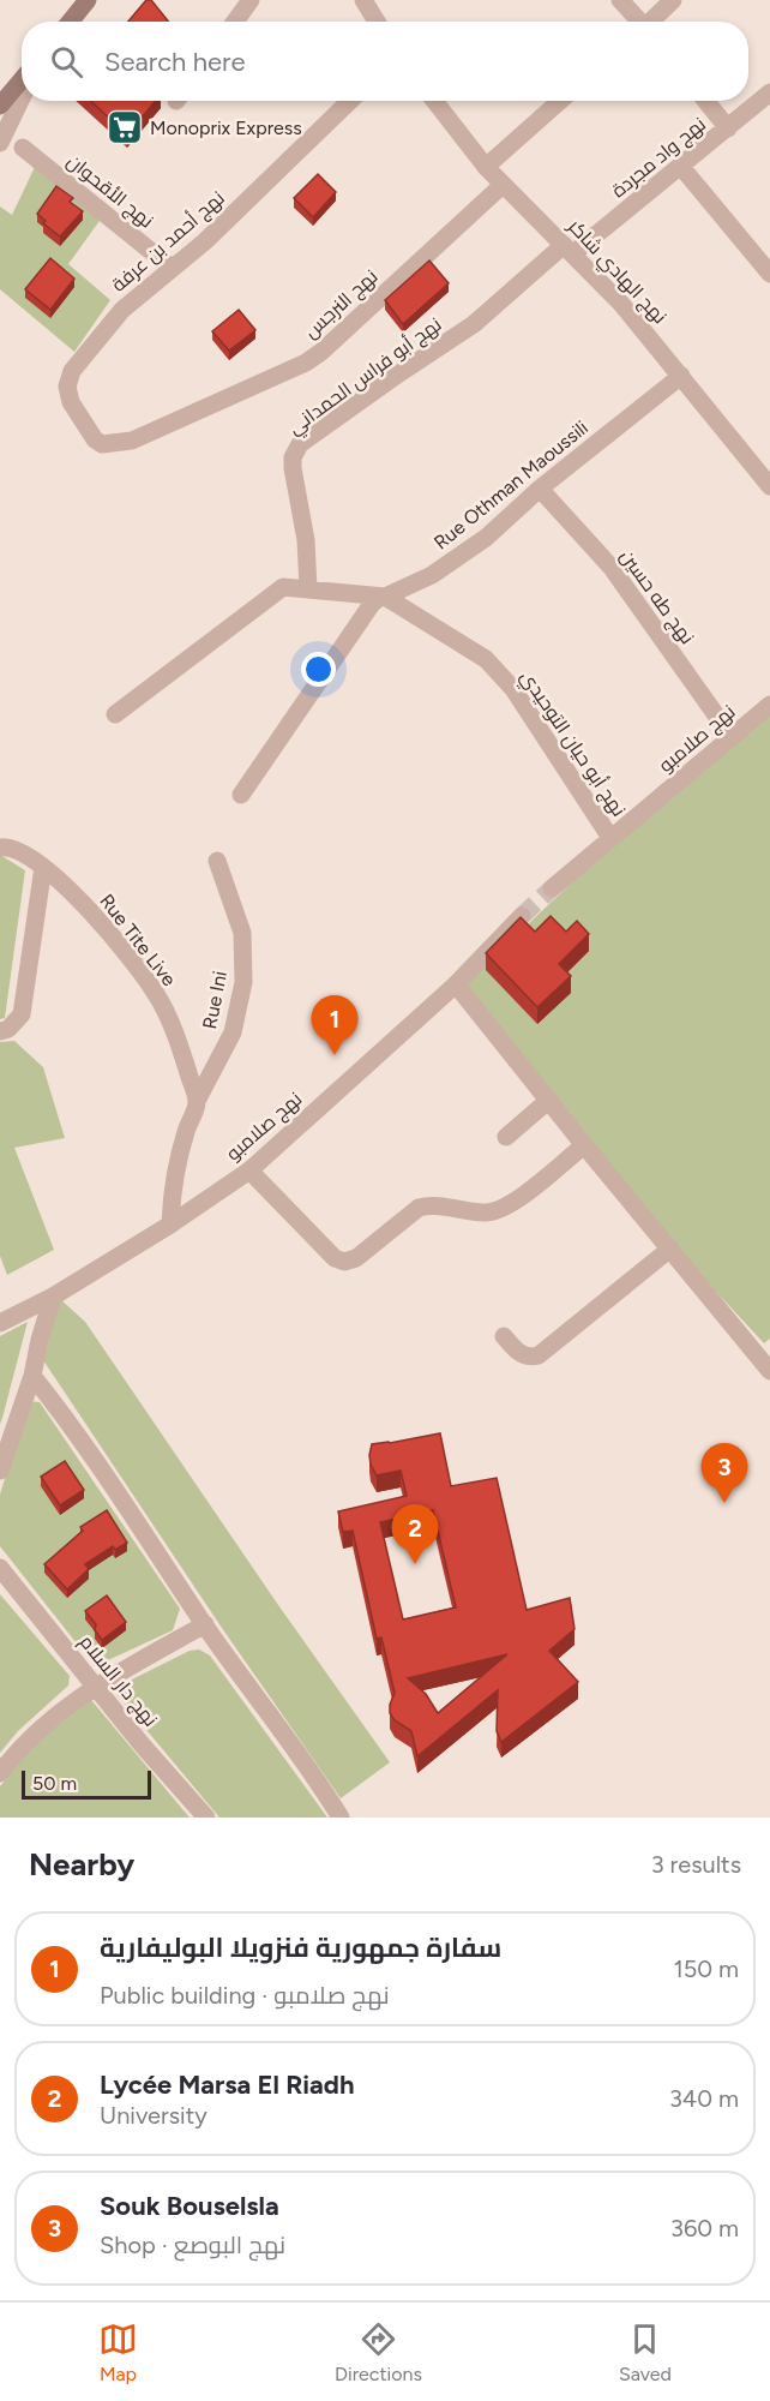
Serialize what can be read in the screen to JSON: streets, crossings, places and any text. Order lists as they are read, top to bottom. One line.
{"streets":{"street":["نهج واد مجردة","نهج الأقحوان","نهج أحمد بن عرفة","نهج الهادي شاكر","نهج النرجس","نهج أبو فراس الحمداني","Rue Othman Maoussili","نهج طه حسين","نهج صلامبو","نهج أبو حيان التوحيدي","Rue Tite Live","Rue Ini","نهج دار السلام"]},"crossings":[["نهج واد مجردة","نهج الهادي شاكر"],["نهج واد مجردة","نهج أبو فراس الحمداني"],["نهج الأقحوان","نهج أحمد بن عرفة"],["نهج أحمد بن عرفة","نهج النرجس"],["نهج الهادي شاكر","نهج النرجس"],["نهج الهادي شاكر","نهج أبو فراس الحمداني"],["نهج الهادي شاكر","Rue Othman Maoussili"],["نهج أبو فراس الحمداني","نهج أبو حيان التوحيدي"],["Rue Othman Maoussili","نهج طه حسين"],["Rue Othman Maoussili","نهج أبو حيان التوحيدي"],["نهج طه حسين","نهج صلامبو"],["نهج صلامبو","نهج أبو حيان التوحيدي"],["Rue Tite Live","Rue Ini"]],"places":{"supermarket":["Monoprix Express"]},"scale_bar":"50 m","page":{"search":"Search here","pins":["1","3","2"],"scale":"50 m","heading":["Nearby","3 results"],"list":[{"mark":"1","name":"سفارة جمهورية فنزويلا البوليفارية","note":"Public building · نهج صلامبو","value":"150 m"},{"mark":"2","name":"Lycée Marsa El Riadh","note":"University","value":"340 m"},{"mark":"3","name":"Souk Bouselsla","note":"Shop · نهج البوصع","value":"360 m"}],"nav":["Map","Directions","Saved"]}}
